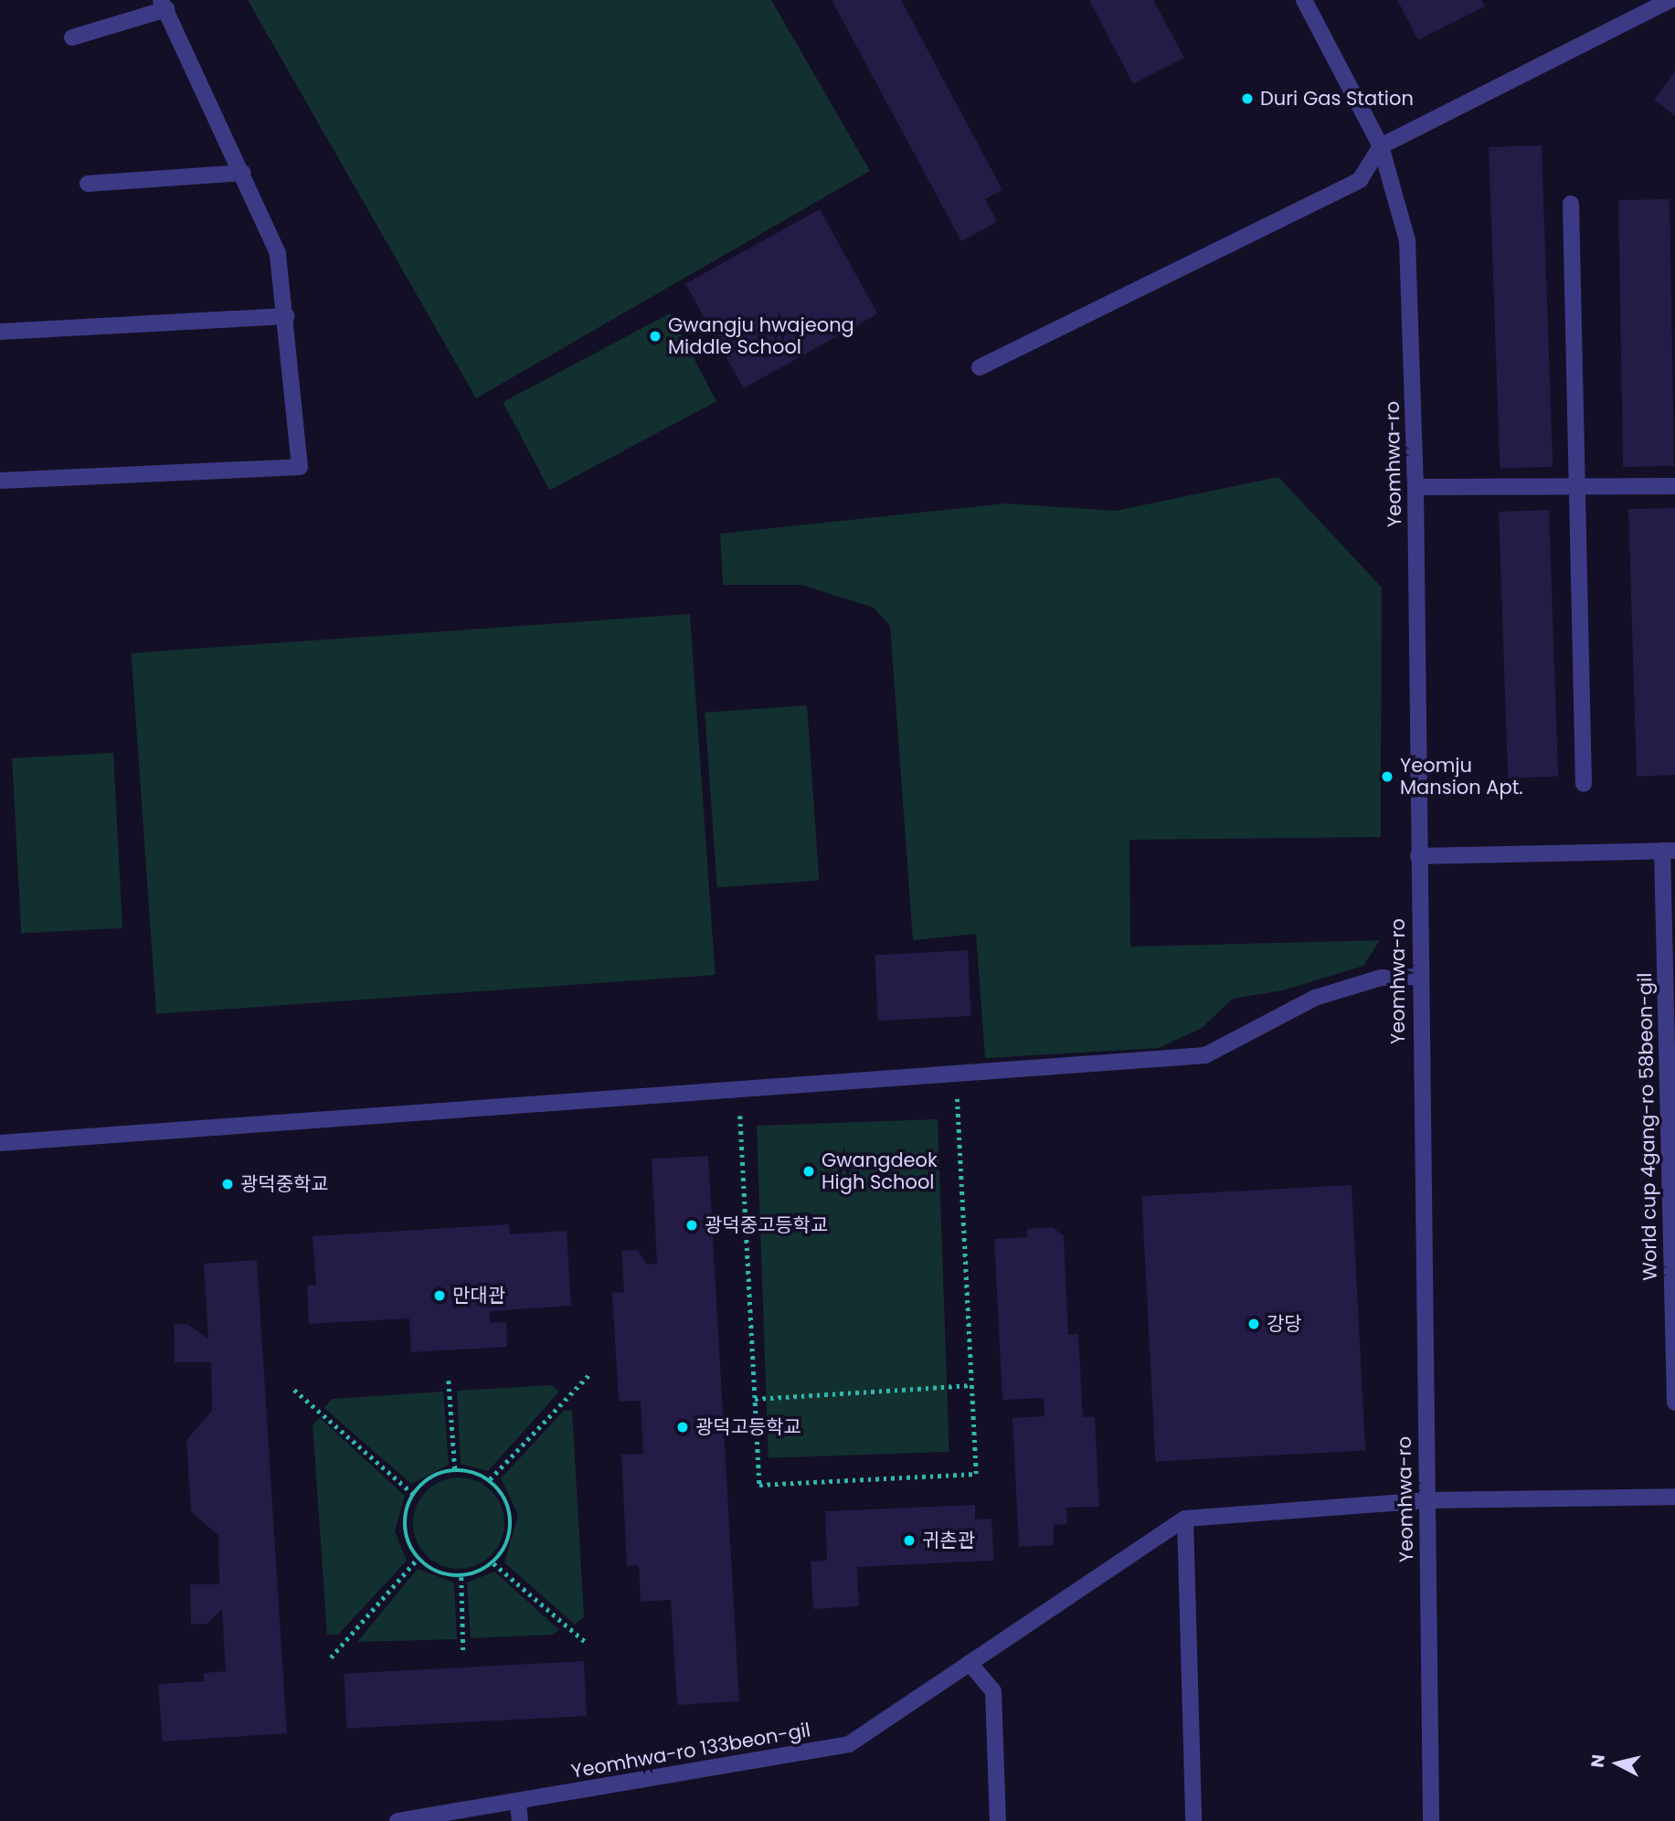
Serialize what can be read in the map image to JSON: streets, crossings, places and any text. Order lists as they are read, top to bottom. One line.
{"streets":{"street":["Yeomhwa-ro","World cup 4gang-ro 58beon-gil","Yeomhwa-ro 133beon-gil"]},"crossings":[["Yeomhwa-ro","Yeomhwa-ro 133beon-gil"]],"places":["Duri Gas Station","Gwangju hwajeong Middle School","Yeomju Mansion Apt.","Gwangdeok High School","광덕중학교","광덕중고등학교","만대관","강당","광덕고등학교","귀촌관"],"north":"left"}
